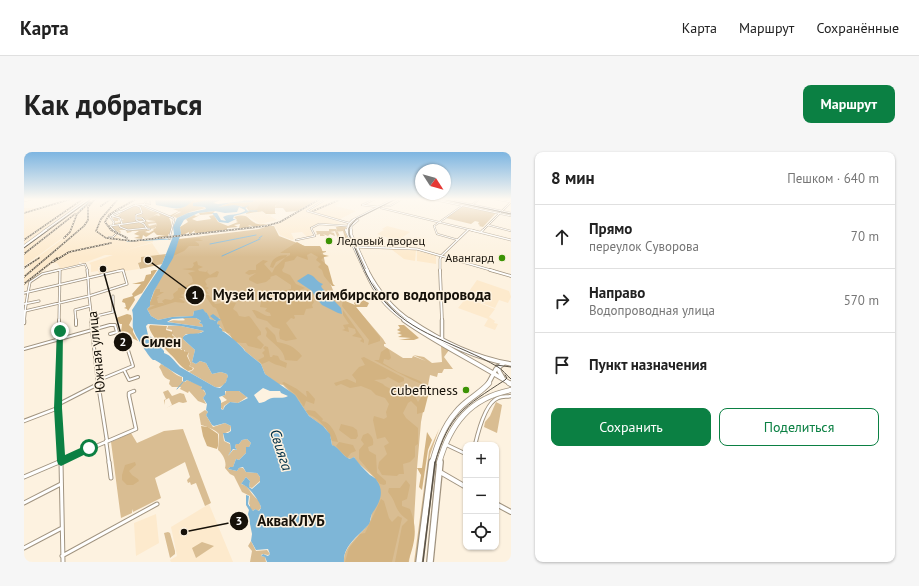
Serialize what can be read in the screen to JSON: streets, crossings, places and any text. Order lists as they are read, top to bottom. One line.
{"streets":{"street":["Южная улица"]},"water":["Свияга"],"places":["Ледовый дворец","Авангард","Музей истории симбирского водопровода","Силен","cubefitness","АкваКЛУБ"],"north":"bottom right","page":{"header":"Карта","nav":["Карта","Маршрут","Сохранённые"],"buttons":["Маршрут",["Сохранить","Поделиться"]],"title":"Как добраться","heading":["8 мин","Пешком · 640 m"],"list":[["Прямо","переулок Суворова","70 m"],["Направо","Водопроводная улица","570 m"],"Пункт назначения"],"map_buttons":["+","−"]}}
